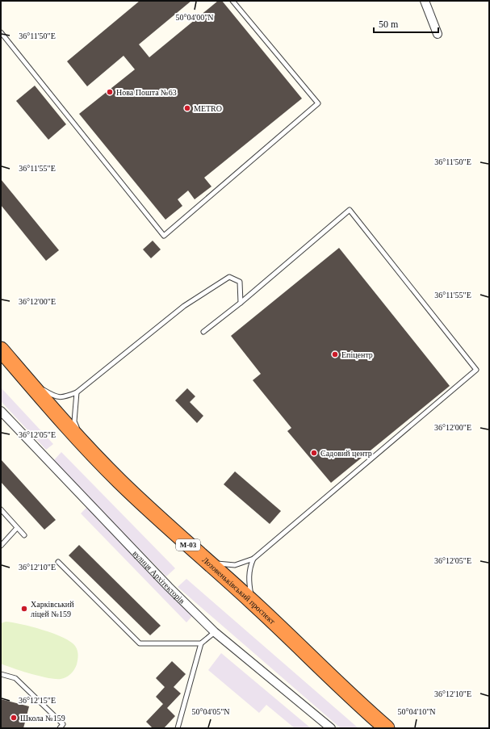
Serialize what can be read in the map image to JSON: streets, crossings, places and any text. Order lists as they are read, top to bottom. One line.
{"streets":{"highway":["М-03","Лозовеньківський проспект"],"street":["вулиця Архітекторів"]},"places":["Нова Пошта №63","METRO","Епіцентр","Садовий центр","Харківський ліцей №159","Школа №159"],"scale_bar":"50 m","coordinates":["50°04'00\"N","36°11'50\"E","36°11'55\"E","36°12'00\"E","36°12'05\"E","36°12'10\"E","36°12'15\"E","50°04'05\"N","50°04'10\"N"]}
